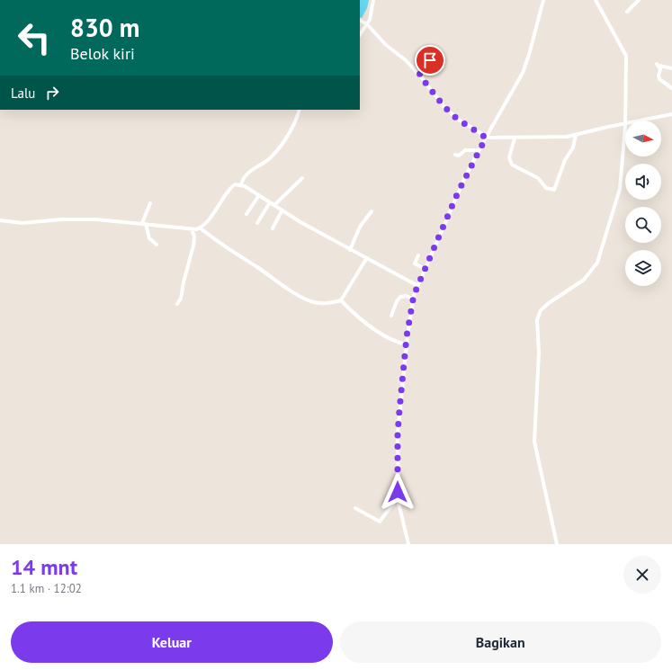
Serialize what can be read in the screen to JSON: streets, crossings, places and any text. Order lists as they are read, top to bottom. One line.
{"north":"right","page":{"turn":["830 m","Belok kiri"],"then":"Lalu","heading":["14 mnt","1.1 km · 12:02"],"buttons":["Keluar","Bagikan"]}}
